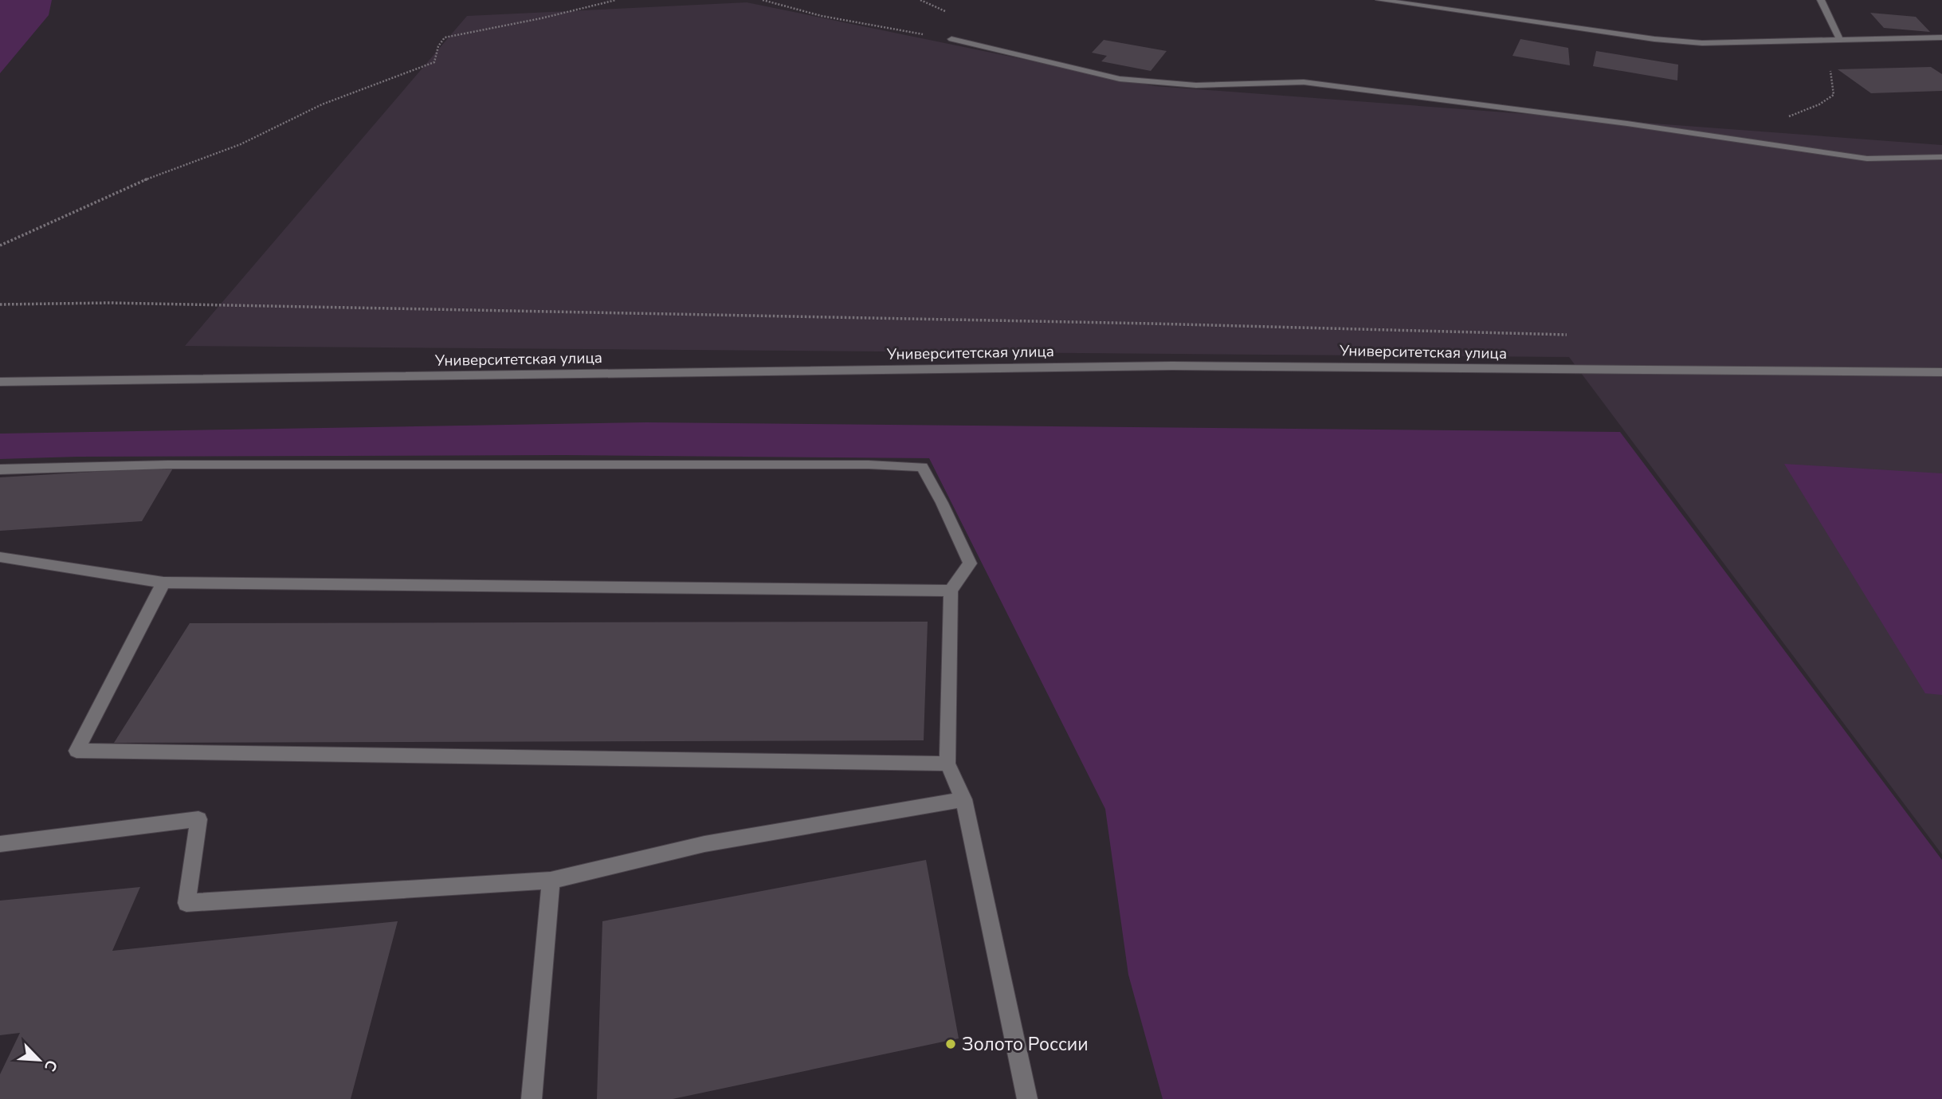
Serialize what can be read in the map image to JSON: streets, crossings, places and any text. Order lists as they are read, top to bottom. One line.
{"streets":{"street":["Университетская улица"]},"places":["Золото России"],"north":"bottom right"}
